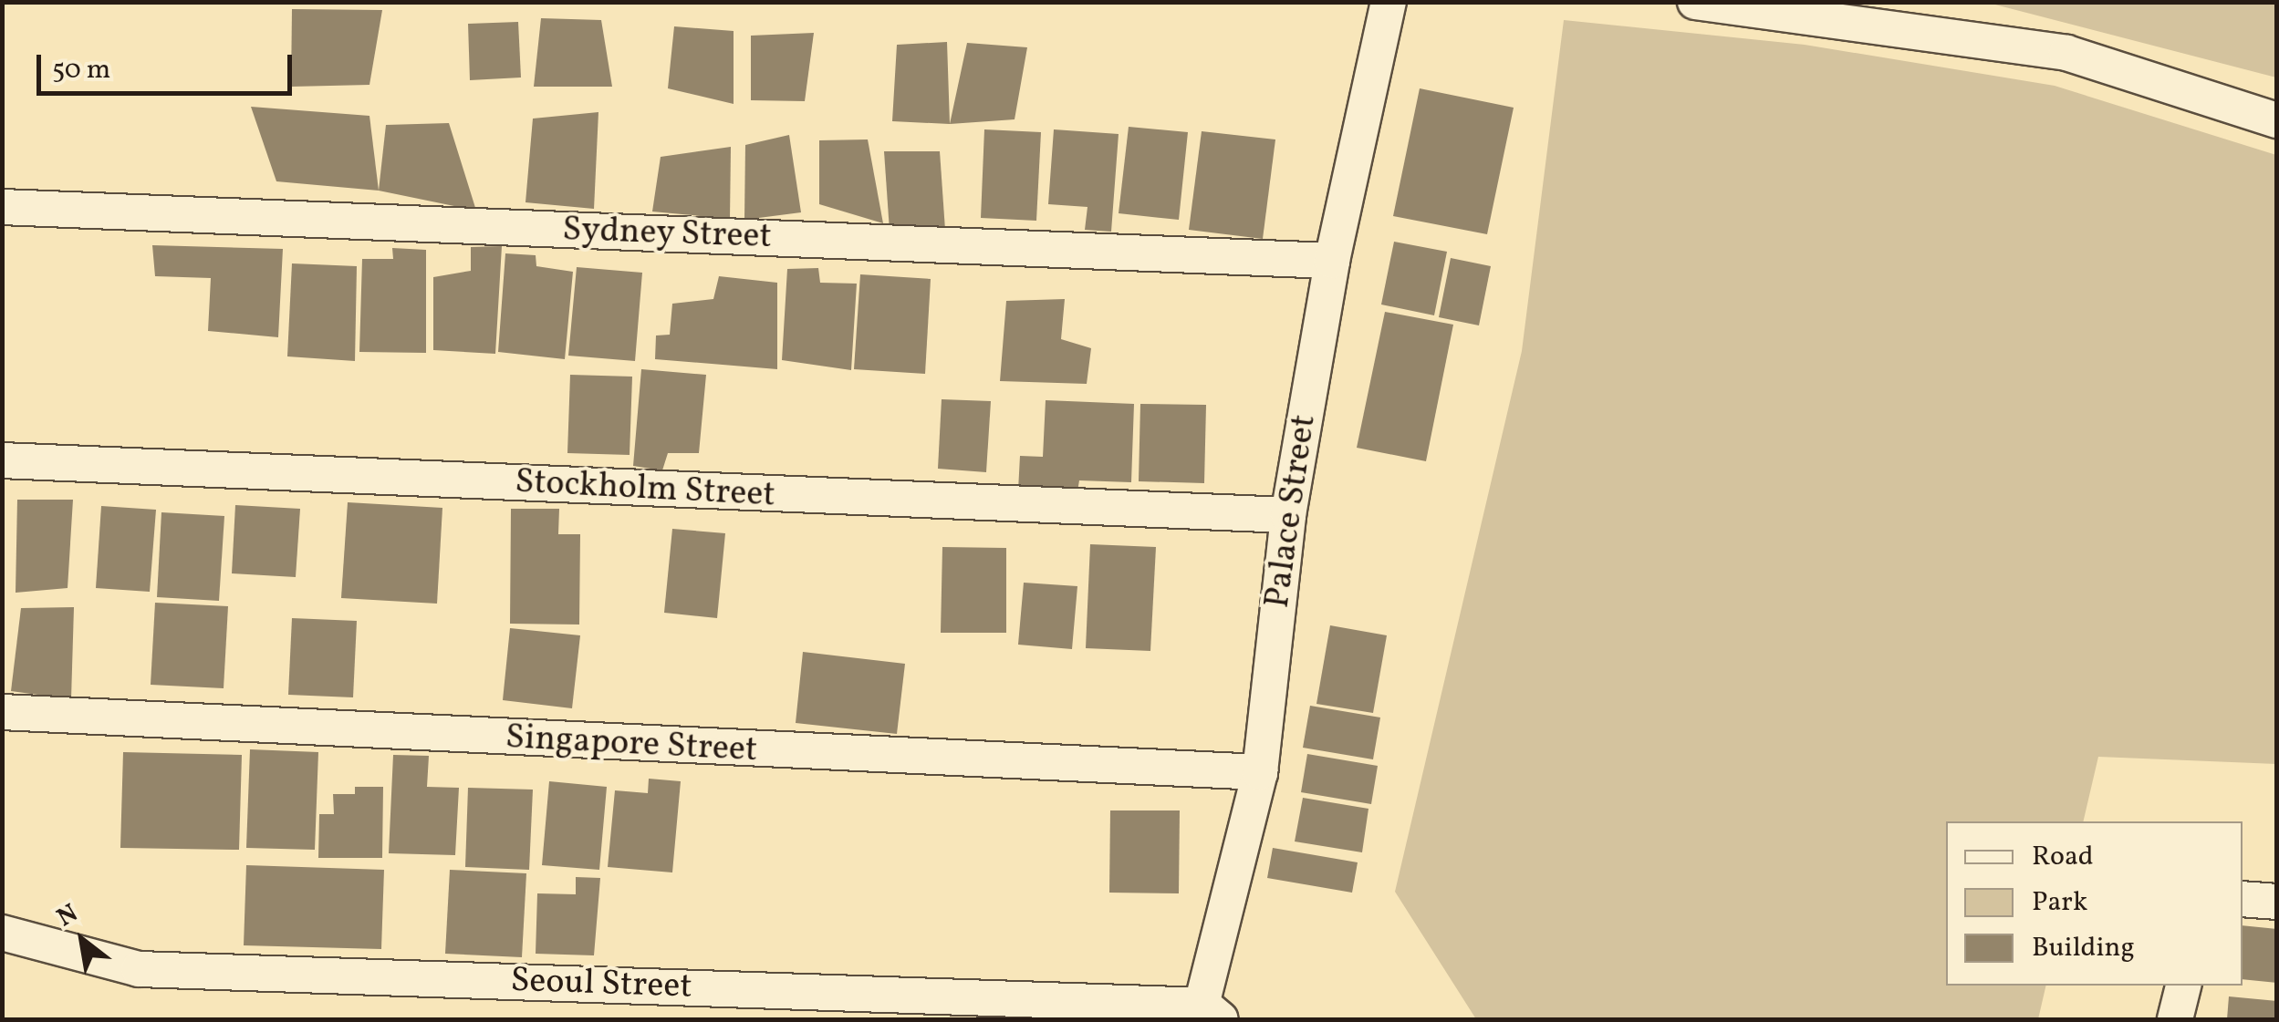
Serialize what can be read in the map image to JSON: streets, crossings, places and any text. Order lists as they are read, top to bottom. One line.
{"streets":{"street":["Sydney Street","Stockholm Street","Palace Street","Singapore Street","Seoul Street"]},"crossings":[["Sydney Street","Palace Street"],["Stockholm Street","Palace Street"],["Palace Street","Singapore Street"],["Palace Street","Seoul Street"]],"legend":["Road","Park","Building"],"scale_bar":"50 m","north":"top left"}
